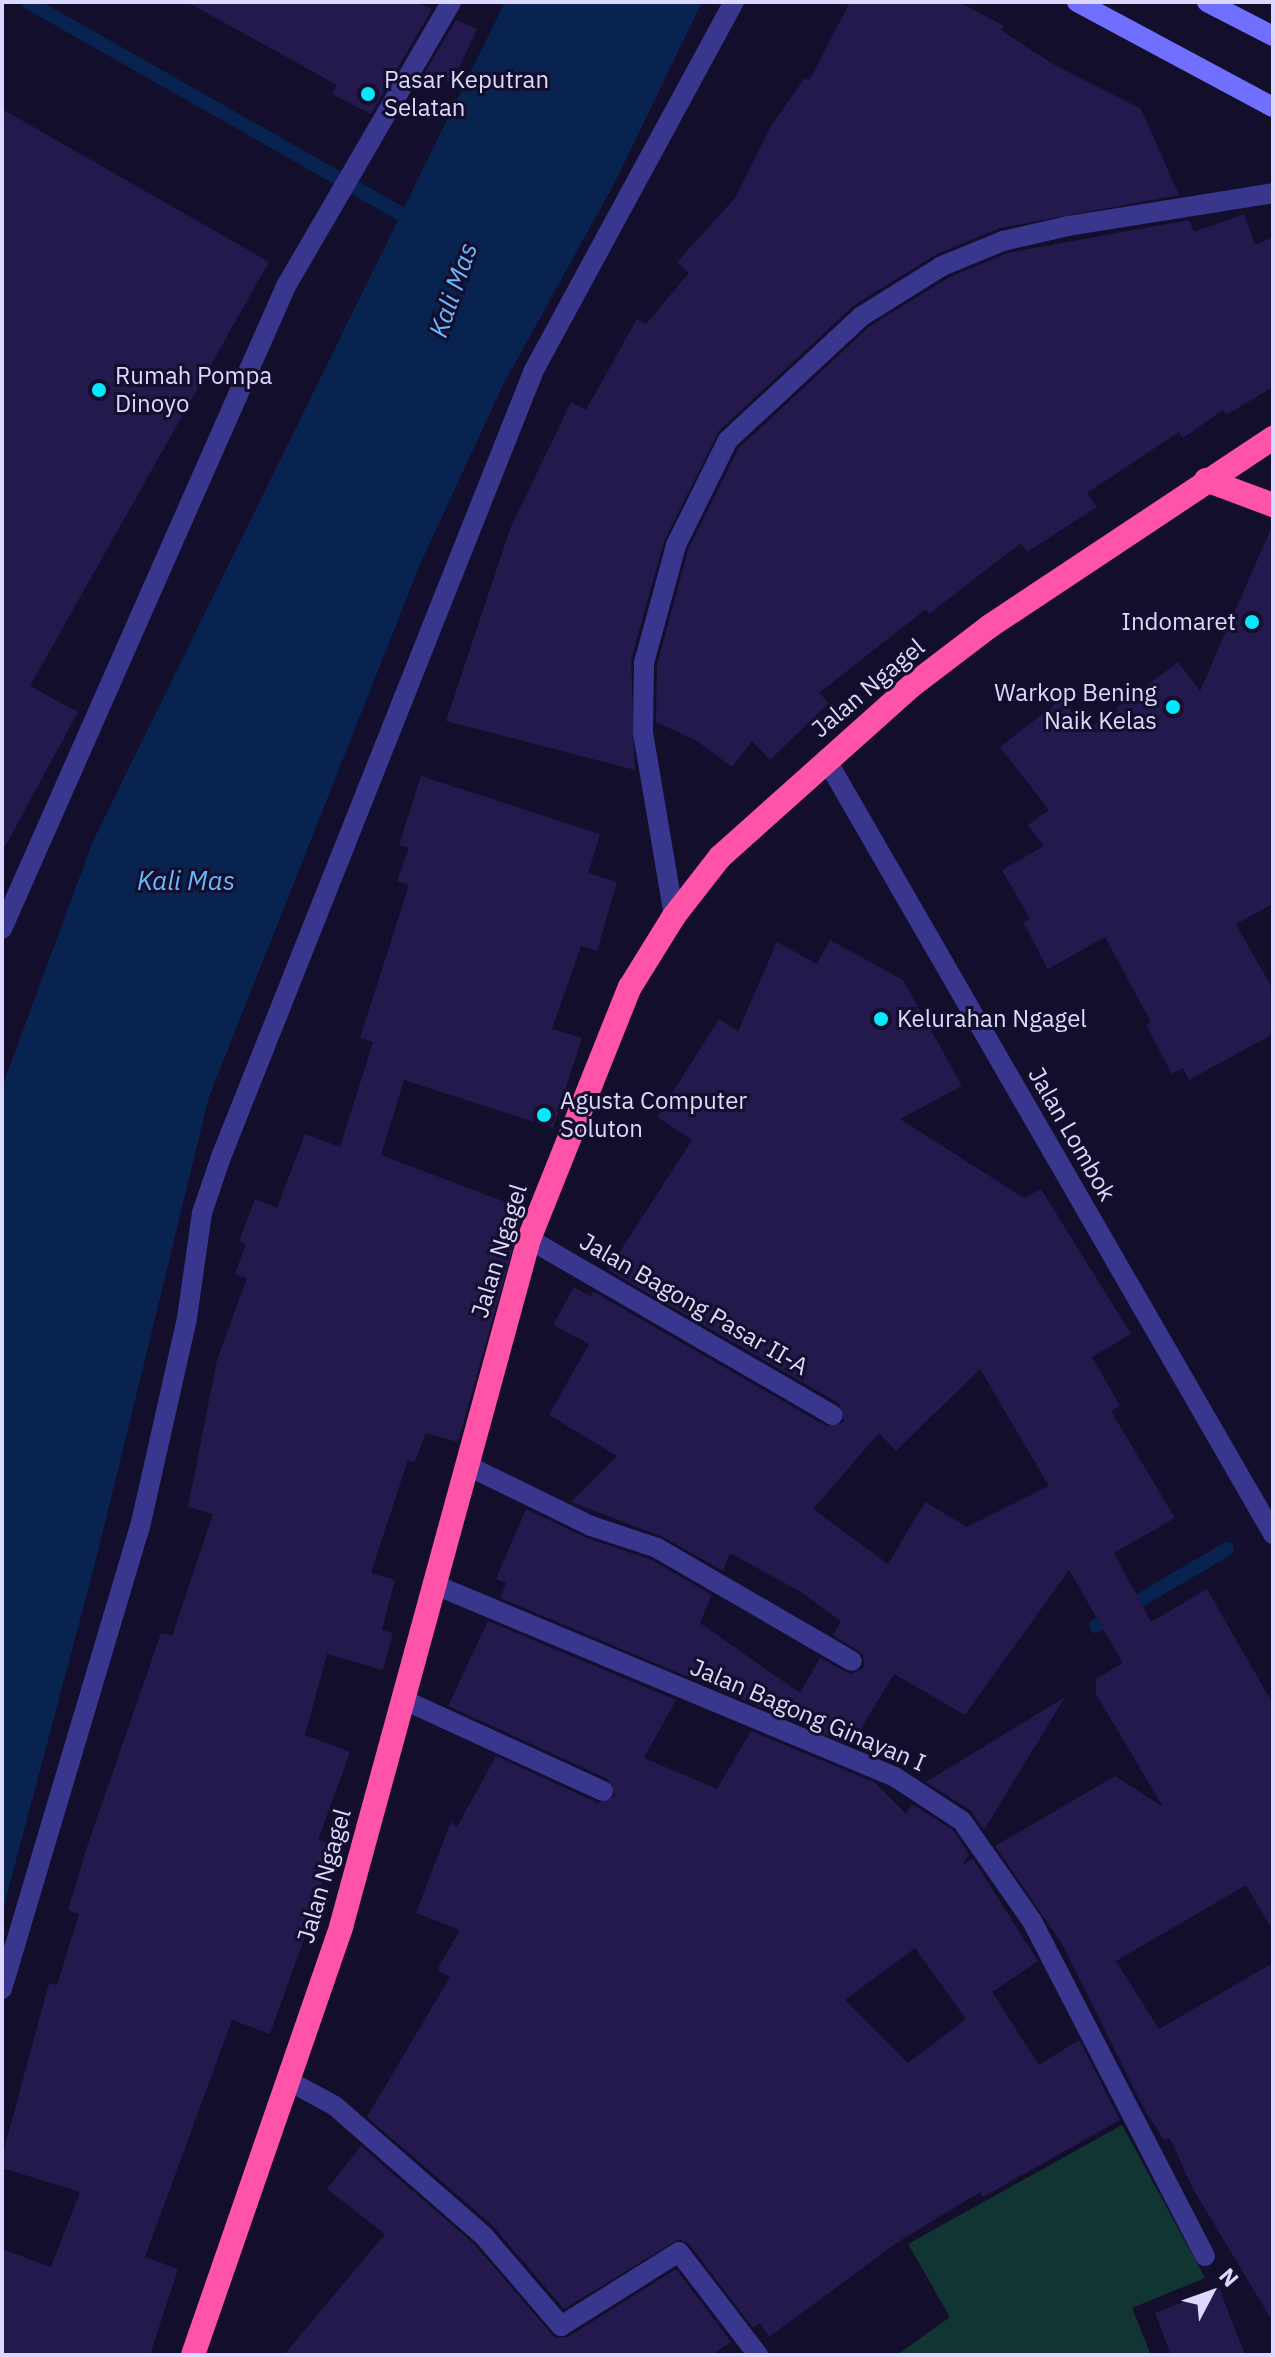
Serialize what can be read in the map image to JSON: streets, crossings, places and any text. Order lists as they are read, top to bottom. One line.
{"streets":{"highway":["Jalan Ngagel"],"street":["Jalan Lombok","Jalan Bagong Pasar II-A","Jalan Bagong Ginayan I"]},"crossings":[["Jalan Ngagel","Jalan Lombok"],["Jalan Ngagel","Jalan Bagong Pasar II-A"],["Jalan Ngagel","Jalan Bagong Ginayan I"]],"water":["Kali Mas"],"places":["Pasar Keputran Selatan","Rumah Pompa Dinoyo","Indomaret","Warkop Bening Naik Kelas","Kelurahan Ngagel","Agusta Computer Soluton"],"north":"top right"}
